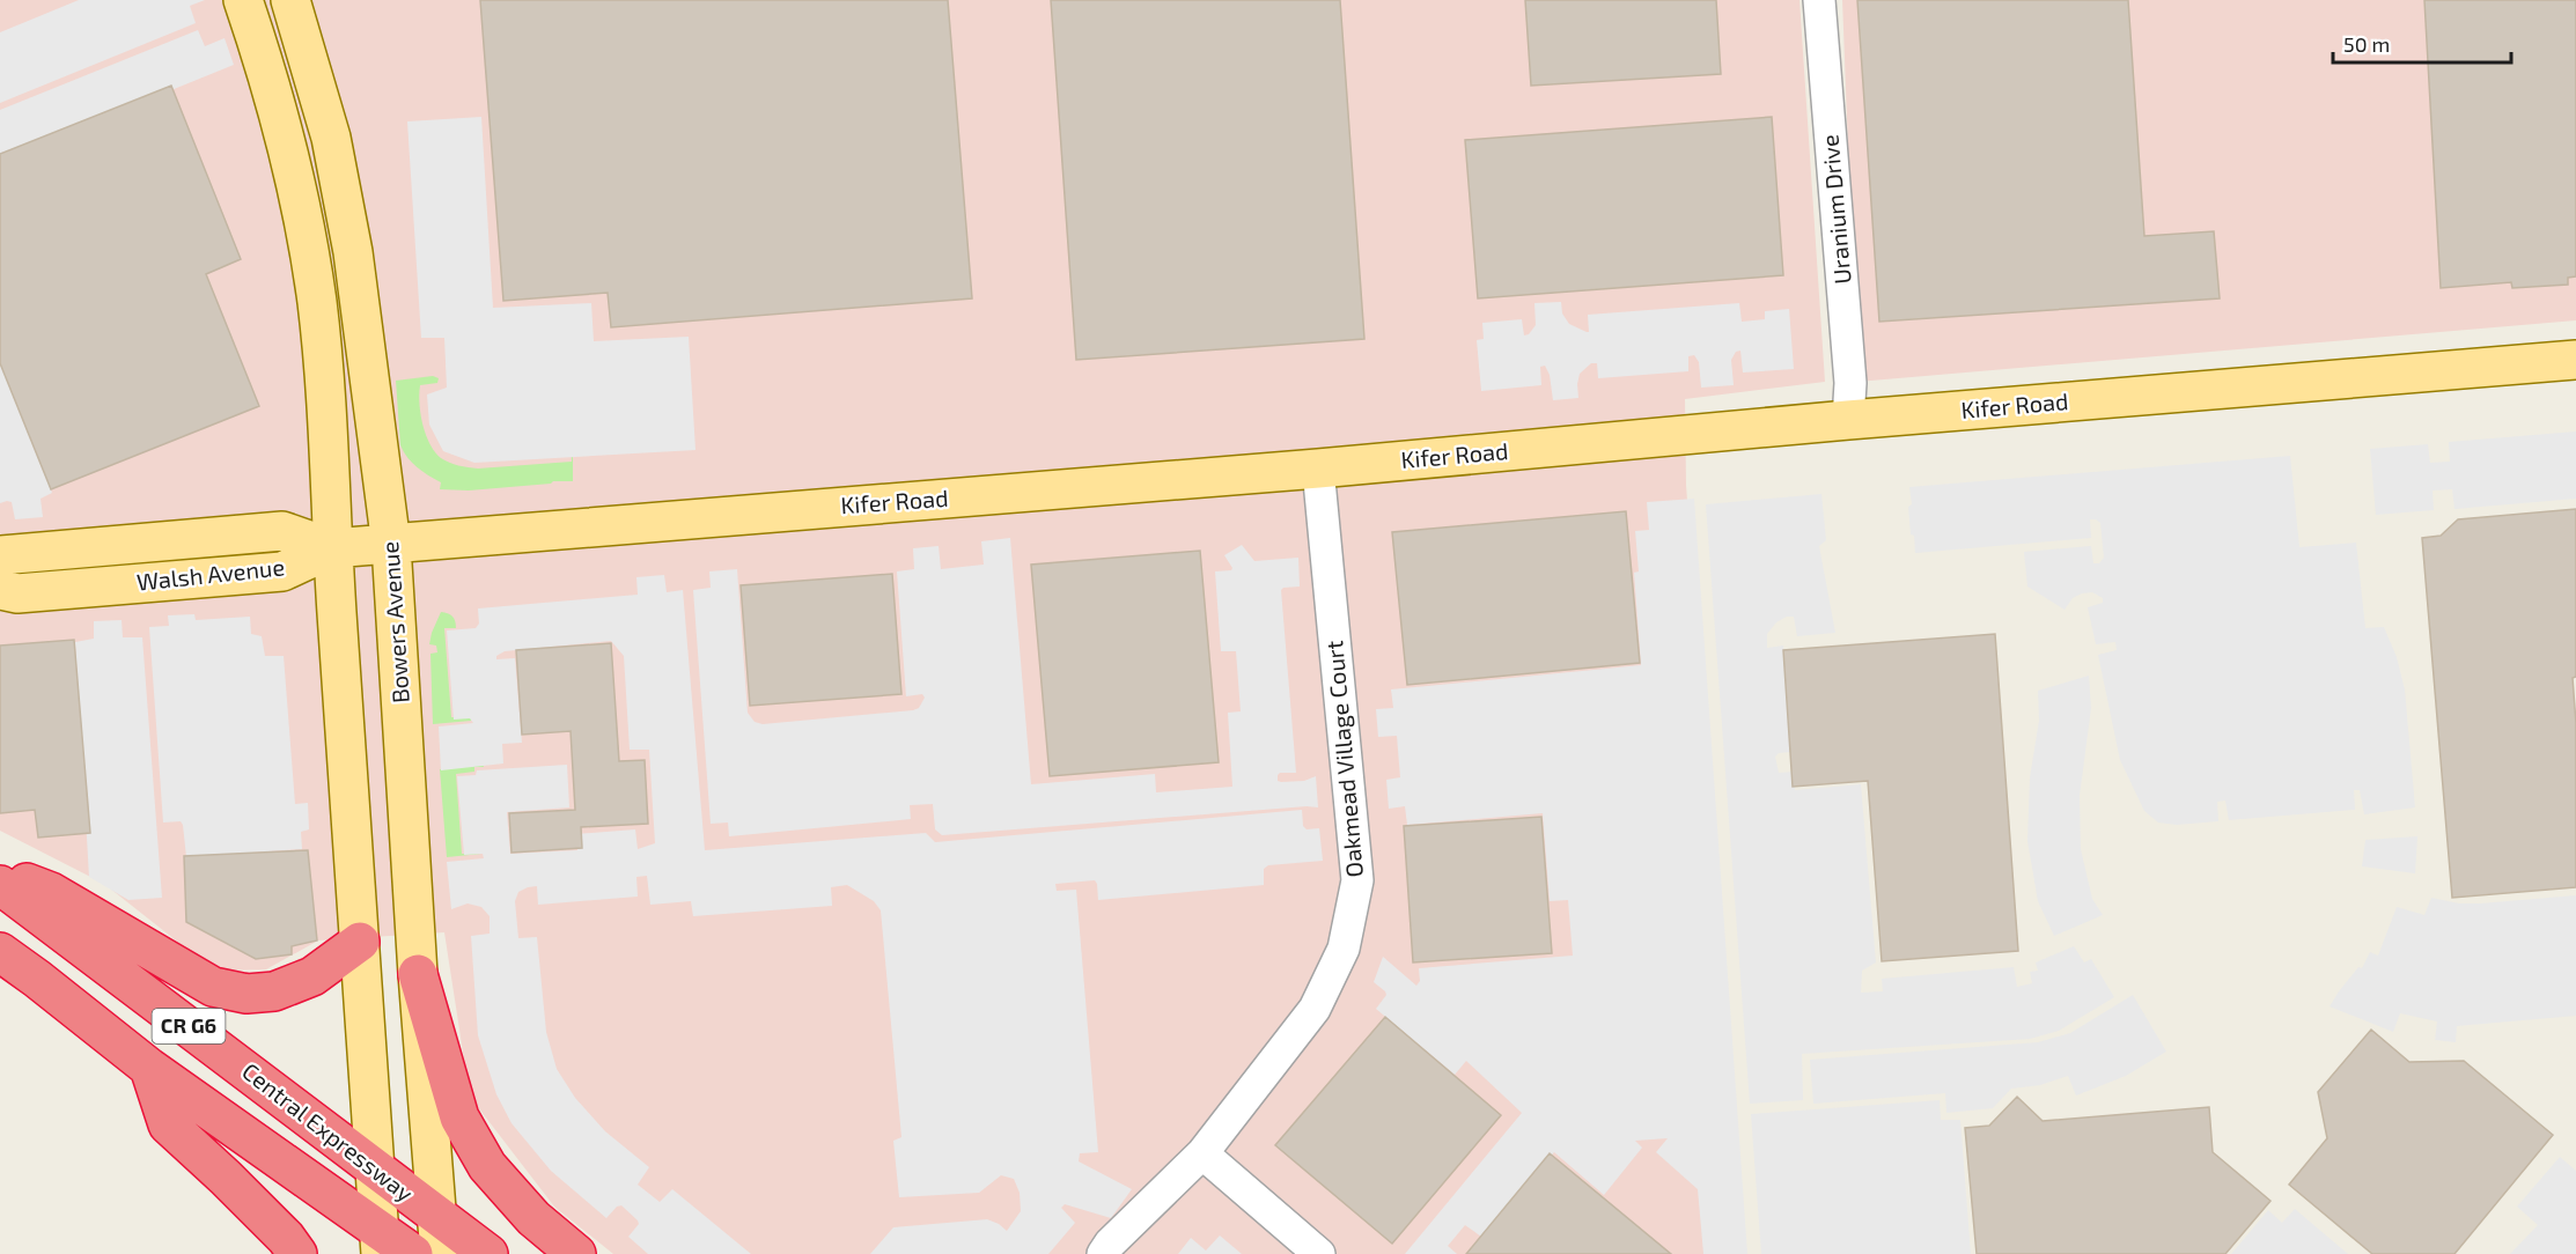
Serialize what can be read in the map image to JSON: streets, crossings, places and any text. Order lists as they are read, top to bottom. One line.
{"streets":{"highway":["CR G6","Central Expressway"],"main road":["Kifer Road","Walsh Avenue","Bowers Avenue"],"street":["Uranium Drive","Oakmead Village Court"]},"crossings":[["Uranium Drive","Kifer Road"],["Kifer Road","Walsh Avenue"],["Kifer Road","Bowers Avenue"],["Kifer Road","Oakmead Village Court"],["Bowers Avenue","Central Expressway"]],"scale_bar":"50 m"}
